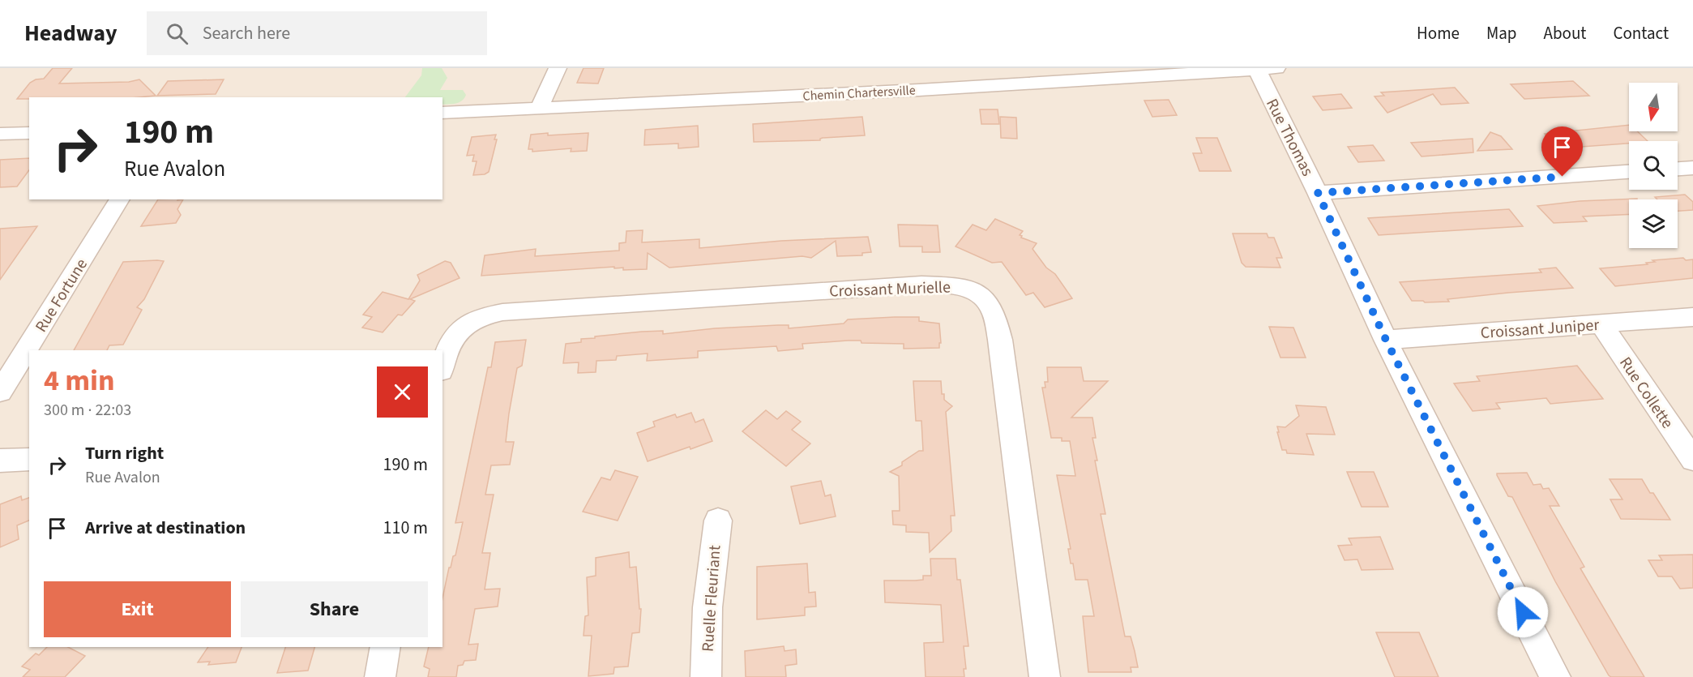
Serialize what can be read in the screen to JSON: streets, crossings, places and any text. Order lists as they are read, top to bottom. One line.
{"streets":{"street":["Chemin Chartersville","Rue Thomas","Croissant Murielle","Rue Fortune","Croissant Juniper","Rue Collette","Ruelle Fleuriant"]},"crossings":[["Chemin Chartersville","Rue Thomas"],["Rue Thomas","Croissant Juniper"],["Croissant Juniper","Rue Collette"]],"north":"bottom","page":{"header":"Headway","search":"Search here","nav":["Home","Map","About","Contact"],"turn":["190 m","Rue Avalon"],"heading":["4 min","300 m · 22:03"],"list":[{"name":"Turn right","note":"Rue Avalon","value":"190 m"},{"name":"Arrive at destination","value":"110 m"}],"buttons":["Exit","Share"]}}
